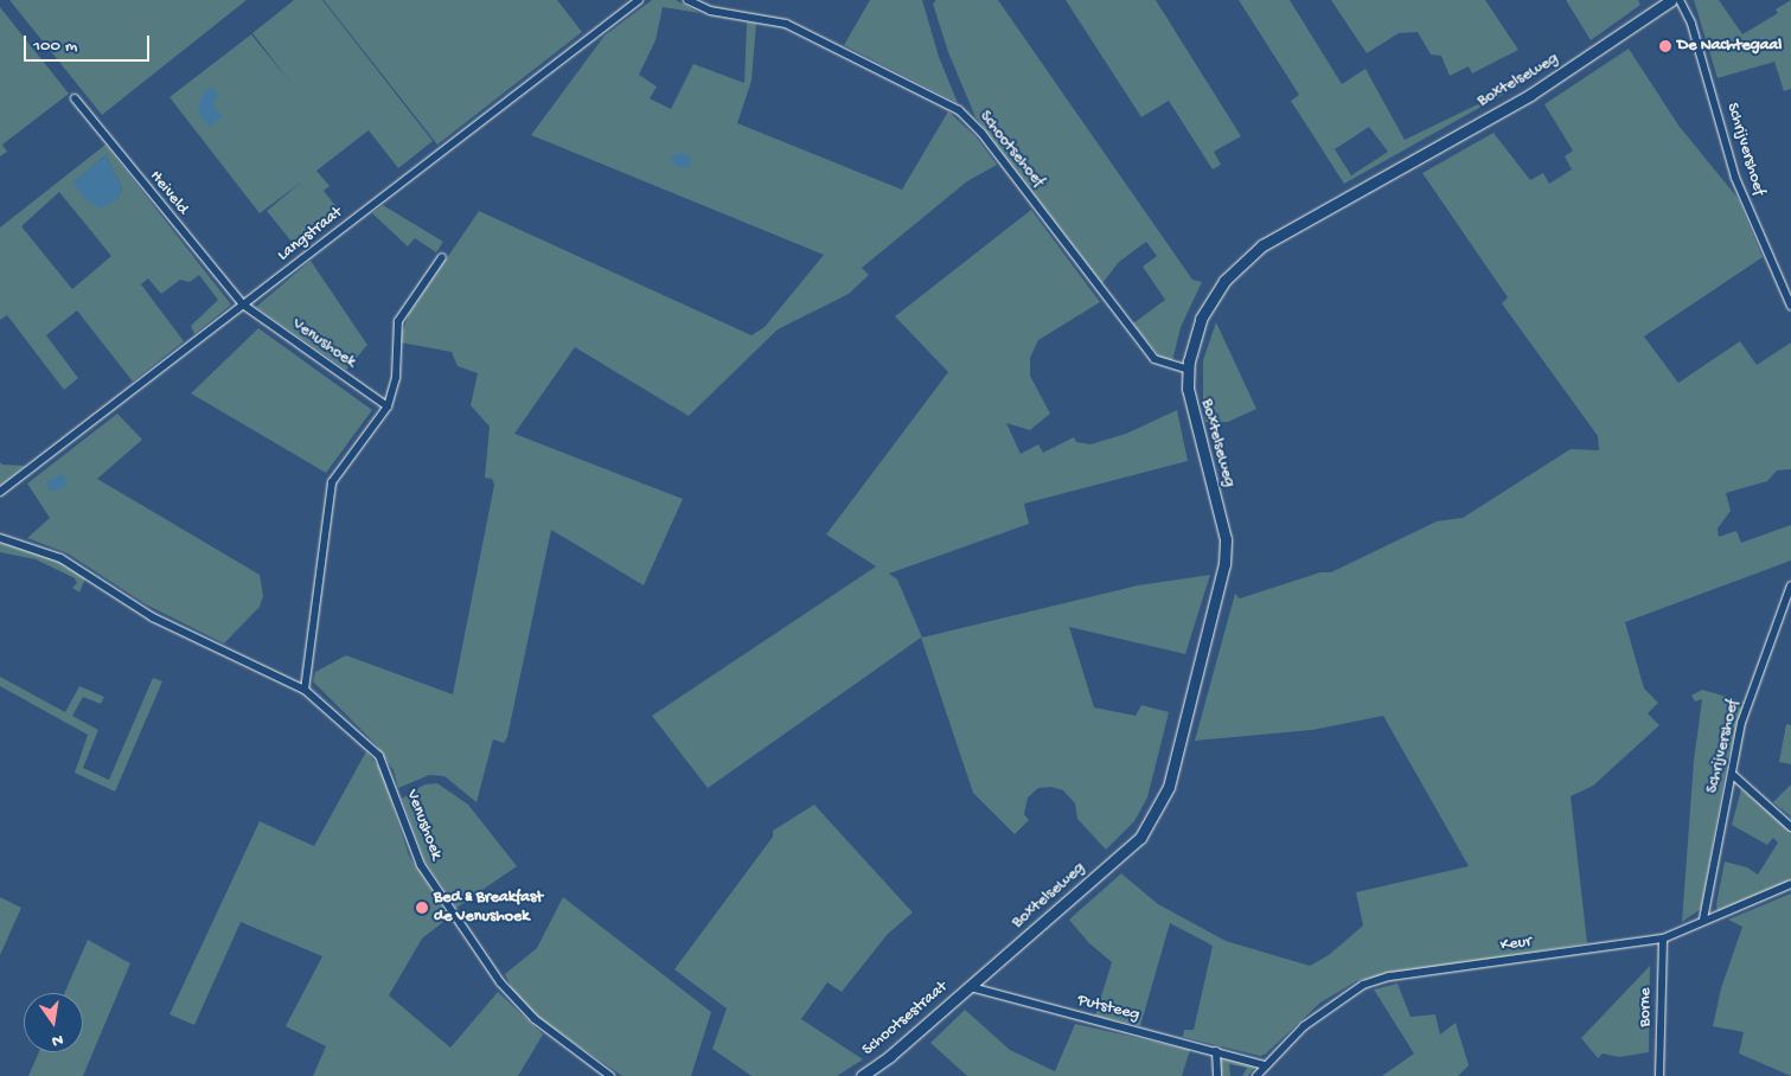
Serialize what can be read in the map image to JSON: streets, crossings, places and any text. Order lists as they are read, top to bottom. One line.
{"streets":{"main road":["Boxtelseweg","Schootsestraat"],"street":["Schootsehoef","Schrijvershoef","Heiveld","Langstraat","Venushoek","Keur","Borne","Putsteeg"]},"crossings":[["Boxtelseweg","Schootsehoef"],["Boxtelseweg","Putsteeg"],["Boxtelseweg","Schootsestraat"],["Schrijvershoef","Keur"],["Heiveld","Langstraat"],["Heiveld","Venushoek"],["Langstraat","Venushoek"],["Keur","Borne"],["Putsteeg","Schootsestraat"]],"places":["De Nachtegaal","Bed & Breakfast de Venushoek"],"scale_bar":"100 m","north":"bottom"}
